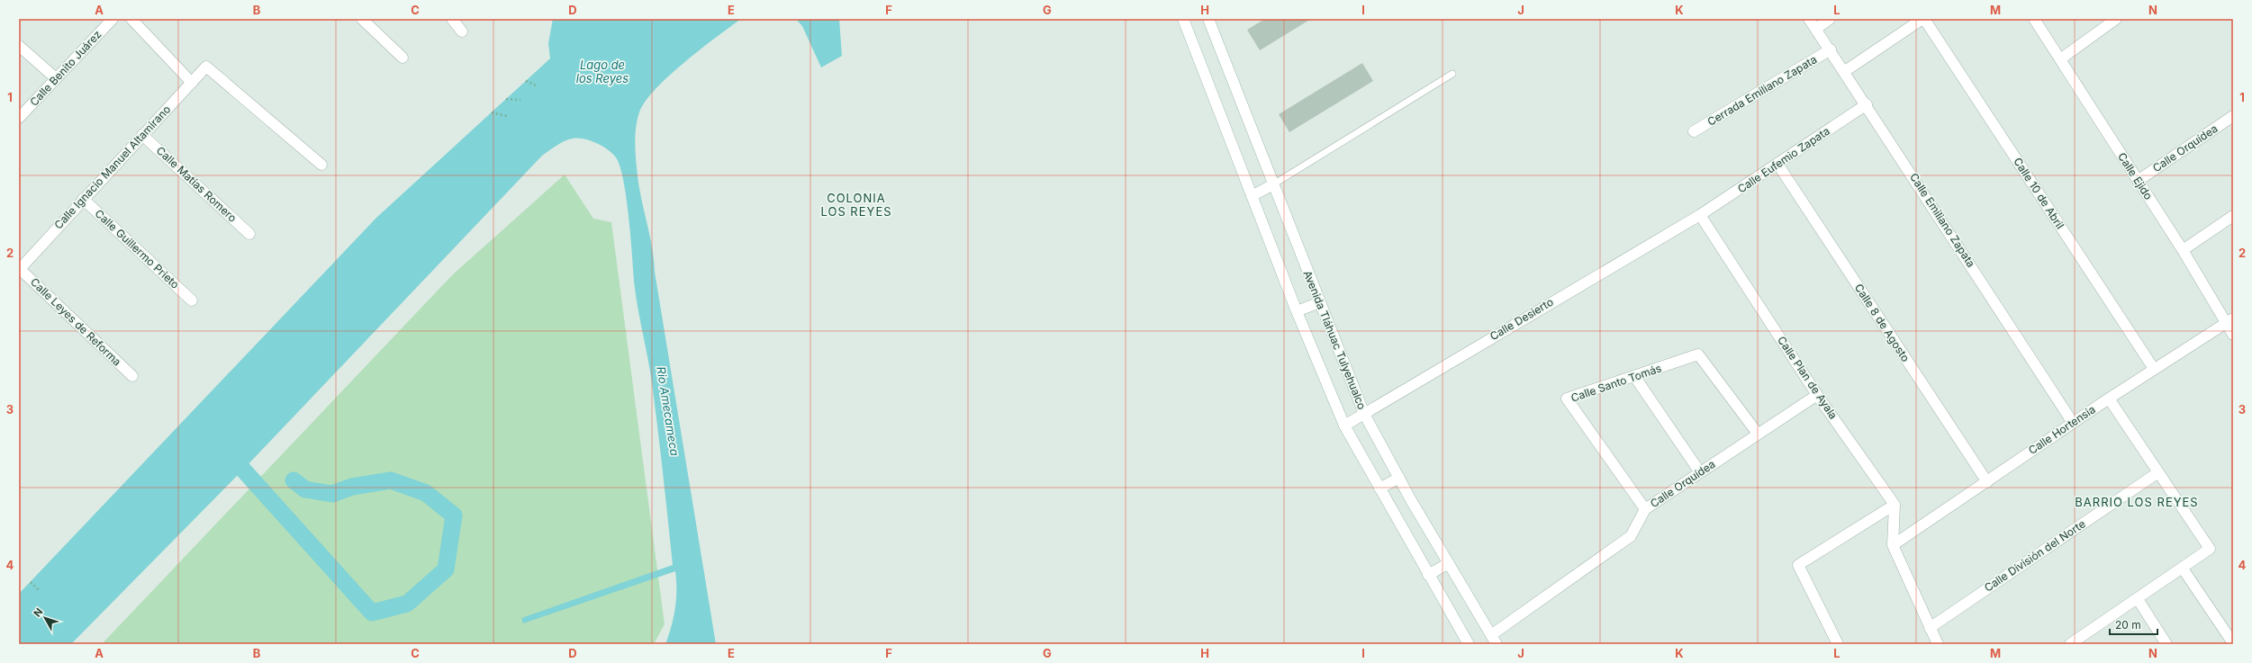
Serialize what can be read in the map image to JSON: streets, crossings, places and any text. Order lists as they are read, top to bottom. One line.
{"streets":{"street":["Calle Benito Juárez","Cerrada Emiliano Zapata","Calle Orquídea","Calle Eufemio Zapata","Calle Ignacio Manuel Altamirano","Calle Ejido","Calle Matías Romero","Calle 10 de Abril","Calle Emiliano Zapata","Calle Guillermo Prieto","Calle Desierto","Calle Leyes de Reforma","Calle 8 de Agosto","Avenida Tláhuac Tulyehualco","Calle Plan de Ayala","Calle Santo Tomás","Calle Hortensia","Calle División del Norte"]},"crossings":[["Cerrada Emiliano Zapata","Calle Emiliano Zapata"],["Calle Orquídea","Calle Ejido"],["Calle Orquídea","Avenida Tláhuac Tulyehualco"],["Calle Orquídea","Calle Plan de Ayala"],["Calle Orquídea","Calle Santo Tomás"],["Calle Eufemio Zapata","Calle Emiliano Zapata"],["Calle Eufemio Zapata","Calle Desierto"],["Calle Eufemio Zapata","Calle 8 de Agosto"],["Calle Eufemio Zapata","Calle Plan de Ayala"],["Calle Ignacio Manuel Altamirano","Calle Matías Romero"],["Calle Ignacio Manuel Altamirano","Calle Guillermo Prieto"],["Calle Ignacio Manuel Altamirano","Calle Leyes de Reforma"],["Calle Ejido","Calle Hortensia"],["Calle 10 de Abril","Calle Hortensia"],["Calle Emiliano Zapata","Calle Hortensia"],["Calle Desierto","Avenida Tláhuac Tulyehualco"],["Calle Desierto","Calle Plan de Ayala"],["Calle 8 de Agosto","Calle Hortensia"]],"districts":["COLONIA LOS REYES","BARRIO LOS REYES"],"water":["Lago de los Reyes","Rio Amecameca"],"scale_bar":"20 m","north":"top left","grid":{"columns":["A","B","C","D","E","F","G","H","I","J","K","L","M","N"],"rows":["1","2","3","4"]}}
